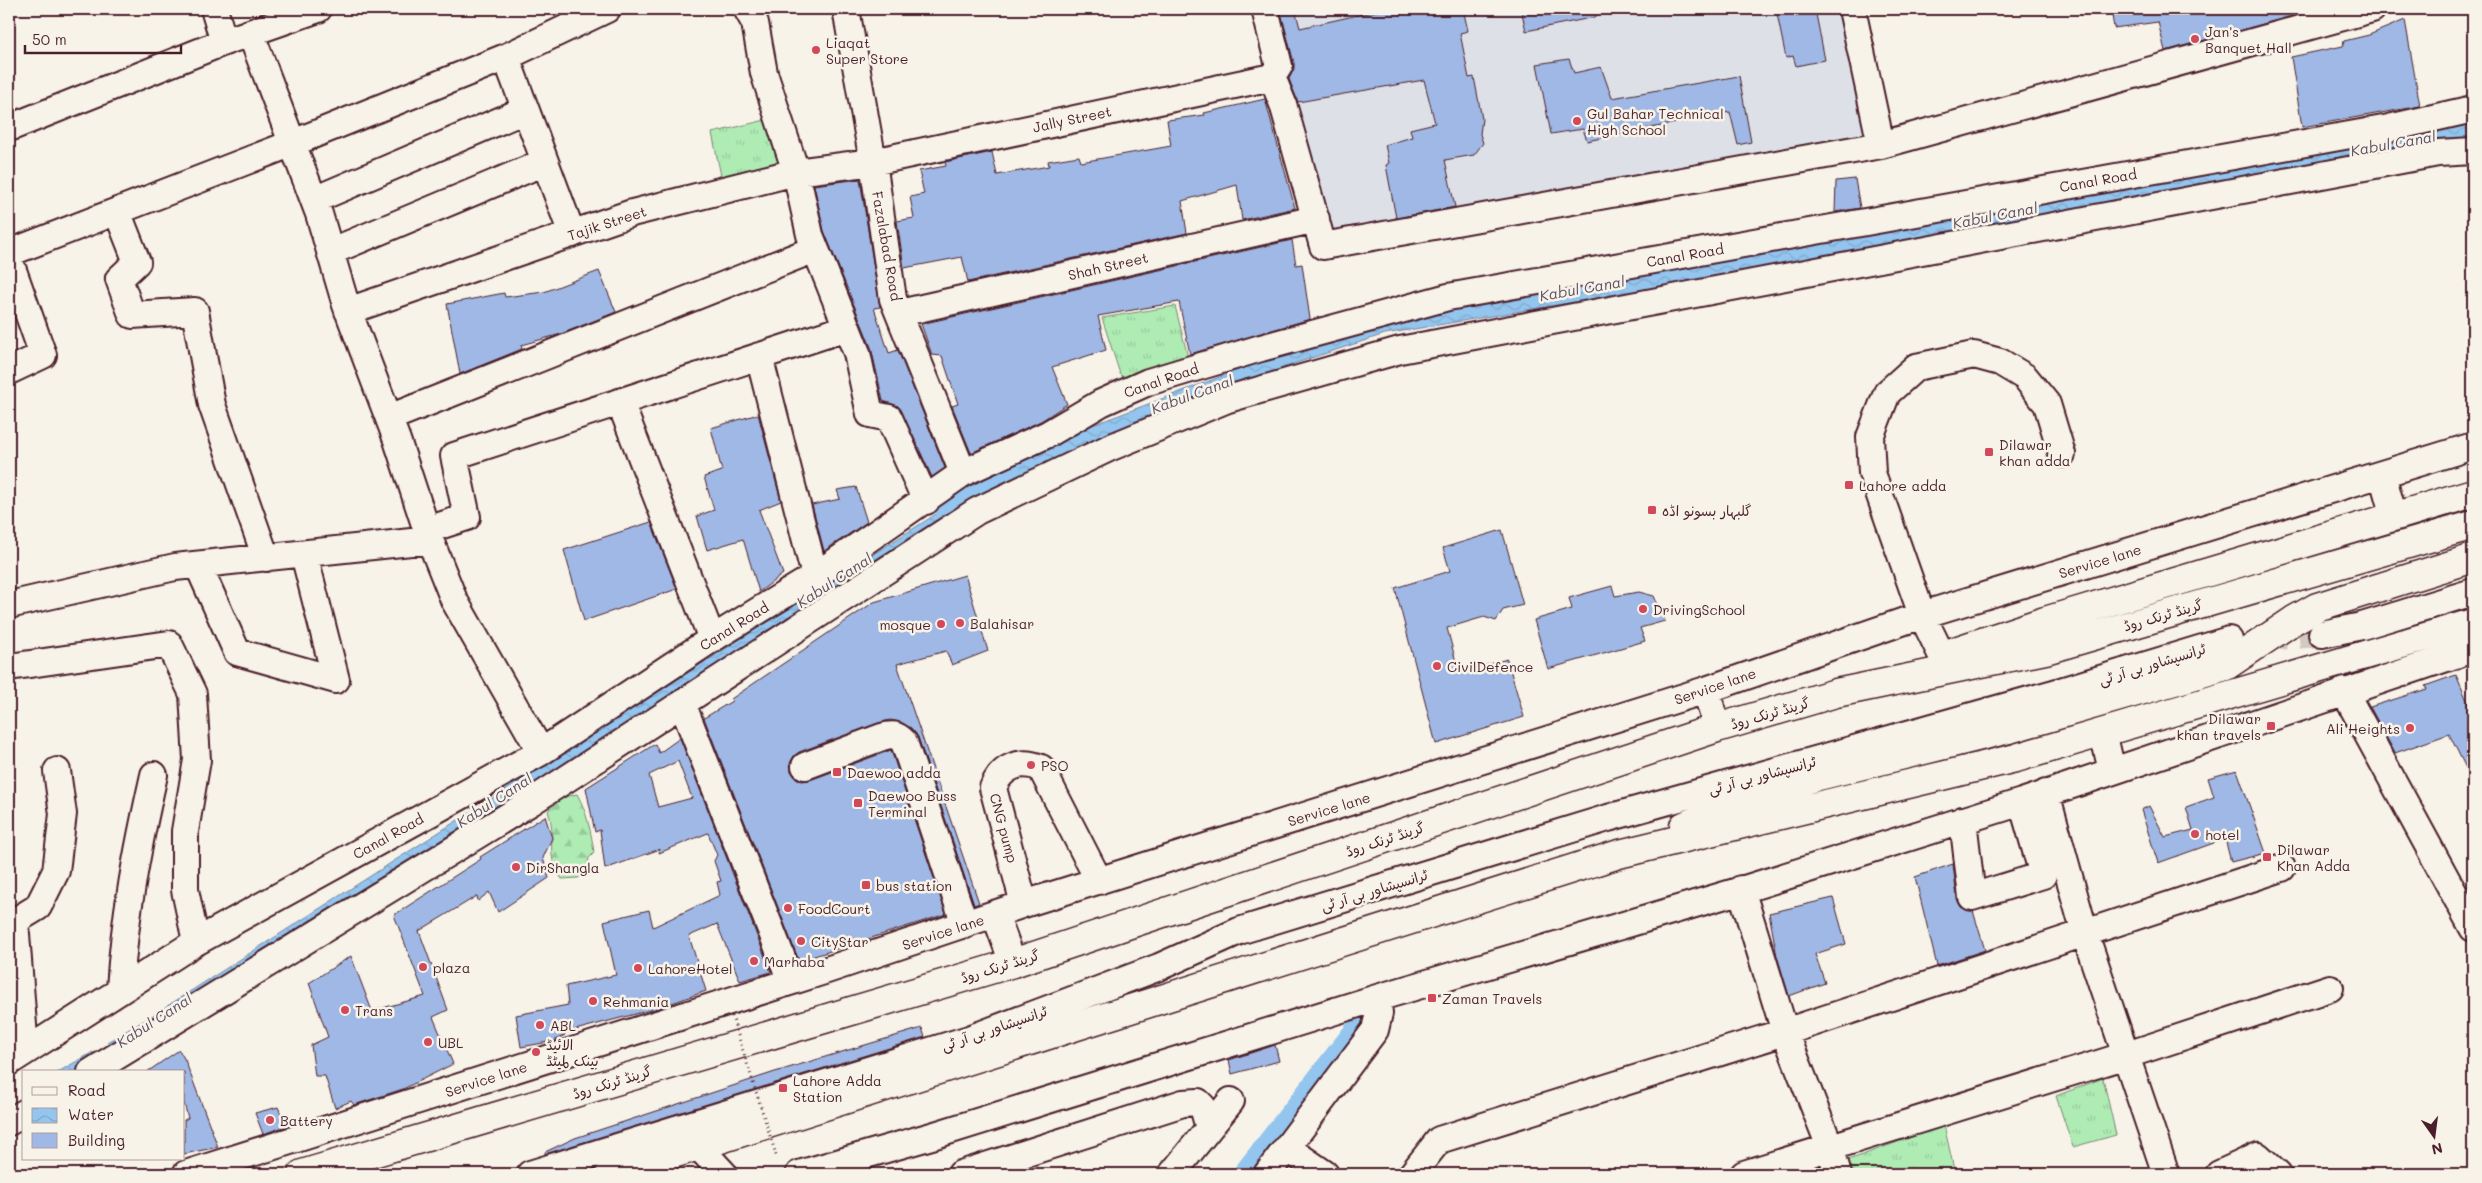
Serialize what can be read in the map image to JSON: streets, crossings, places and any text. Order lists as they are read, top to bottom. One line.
{"streets":{"highway":["گرینڈ ٹرنک روڈ"],"street":["Jally Street","Canal Road","Tajik Street","Fazalabad Road","Shah Street","Service lane","ٹرانسپشاور بی آر ٹی","CNG pump"]},"crossings":[["Jally Street","Tajik Street"],["Jally Street","Fazalabad Road"],["Canal Road","Fazalabad Road"],["Tajik Street","Fazalabad Road"],["Fazalabad Road","Shah Street"],["Service lane","CNG pump"]],"water":["Kabul Canal"],"places":{"other":["Jan's Banquet Hall","Liaqat Super Store","Gul Bahar Technical High School","DrivingSchool","Balahisar","mosque","CivilDefence","Ali Heights","PSO","hotel","DirShangla","FoodCourt","CityStar","Marhaba","plaza","LahoreHotel","Rehmania","Trans","ABL","UBL","الائیڈ بینک لمیٹڈ","Battery"],"transit":["Dilawar khan adda","Lahore adda","گلبہار بسونو اڈہ","Dilawar khan travels","Daewoo adda","Daewoo Buss Terminal","Dilawar Khan Adda","bus station","Zaman Travels","Lahore Adda Station"]},"legend":["Road","Water","Building"],"scale_bar":"50 m","north":"bottom"}
